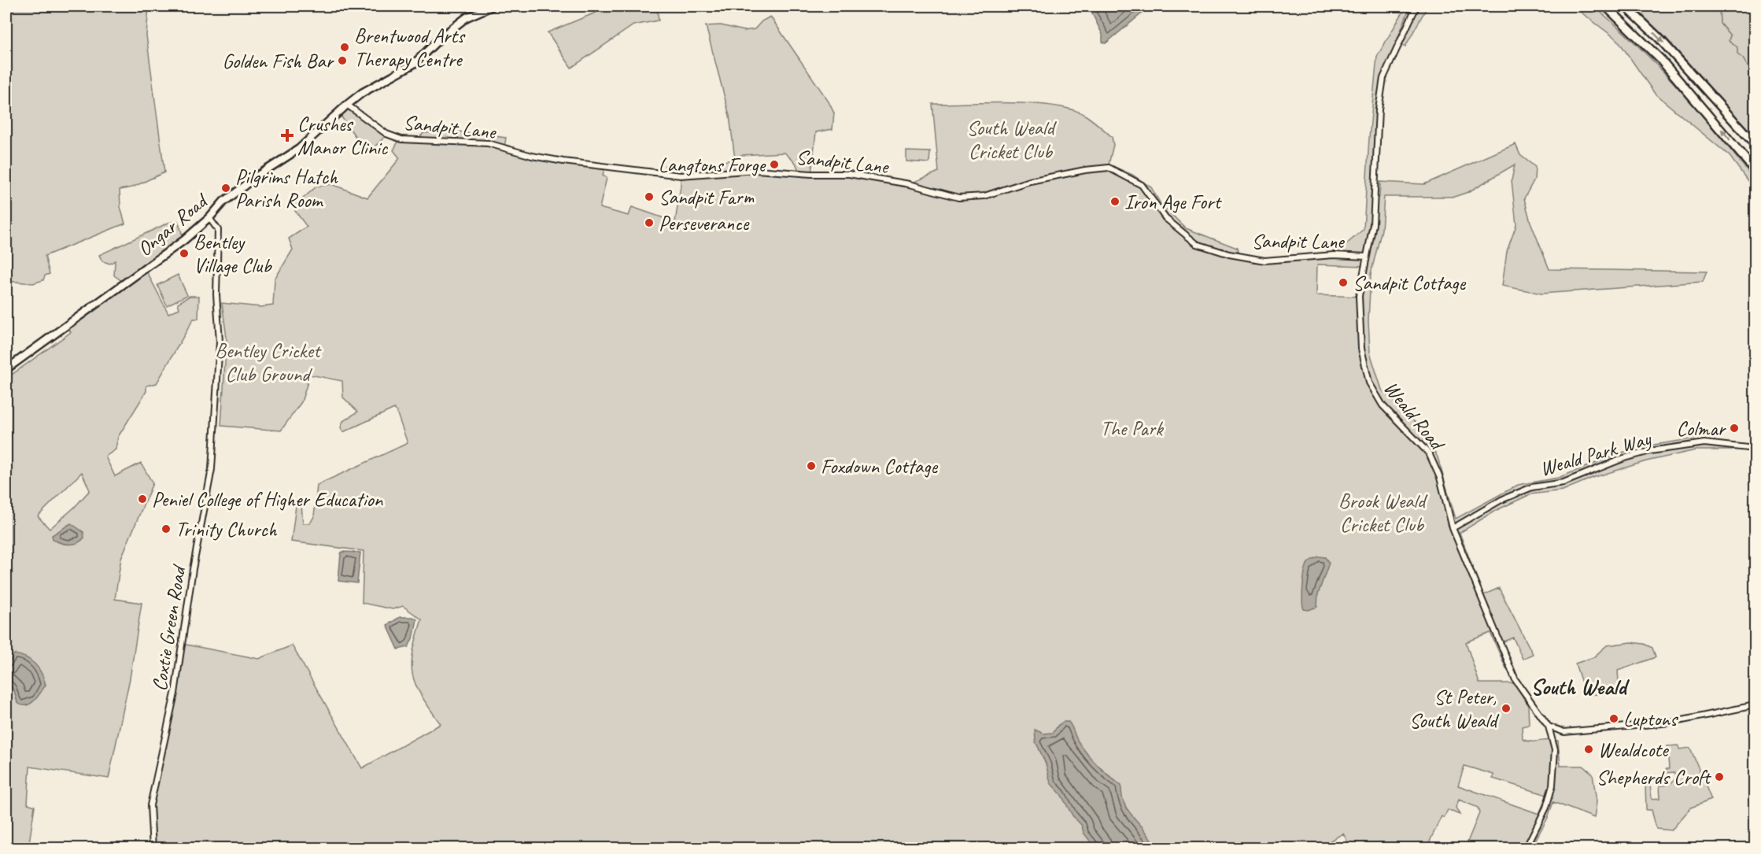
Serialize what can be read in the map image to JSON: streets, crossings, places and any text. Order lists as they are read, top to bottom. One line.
{"streets":{"main road":["Ongar Road"],"street":["Sandpit Lane","Weald Road","Weald Park Way","Coxtie Green Road"]},"crossings":[["Sandpit Lane","Ongar Road"],["Sandpit Lane","Weald Road"],["Ongar Road","Coxtie Green Road"],["Weald Road","Weald Park Way"]],"districts":["South Weald"],"parks":["South Weald Cricket Club","Bentley Cricket Club Ground","The Park","Brook Weald Cricket Club"],"places":{"other":["Brentwood Arts Therapy Centre","Golden Fish Bar","Langtons Forge","Pilgrims Hatch Parish Room","Sandpit Farm","Iron Age Fort","Perseverance","Bentley Village Club","Sandpit Cottage","Colmar","Foxdown Cottage","Peniel College of Higher Education","Trinity Church","St Peter, South Weald","Luptons","Wealdcote","Shepherds Croft"],"health":["Crushes Manor Clinic"]}}
